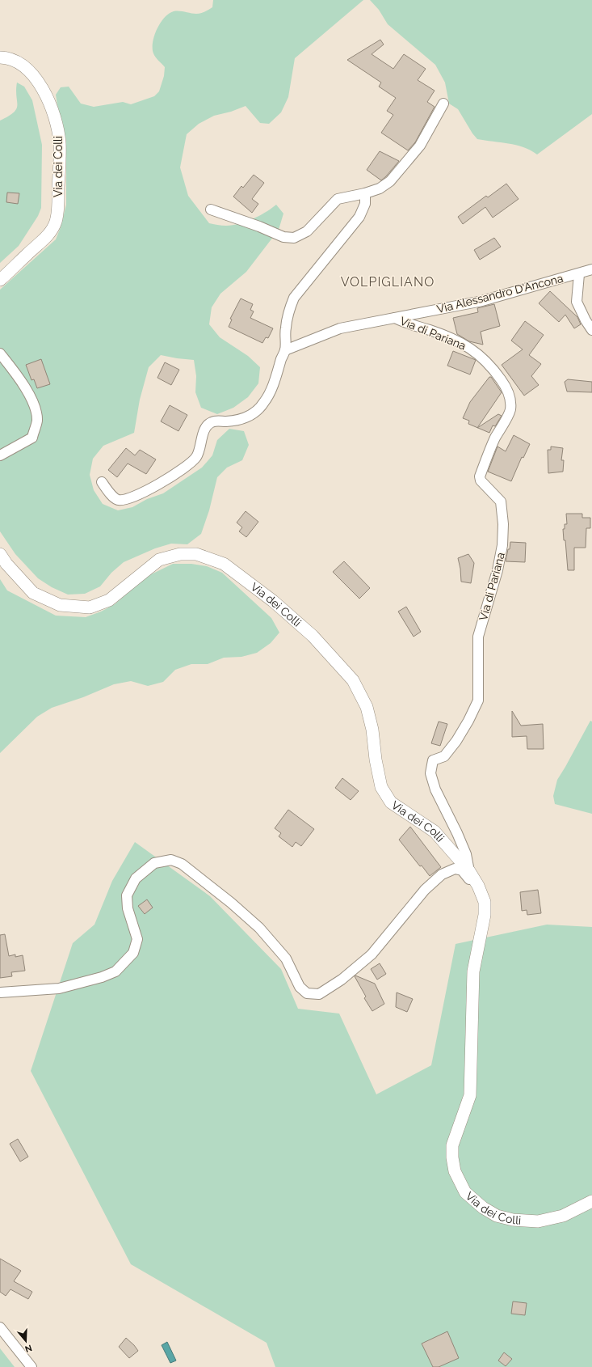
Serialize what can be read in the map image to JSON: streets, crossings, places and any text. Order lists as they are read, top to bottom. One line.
{"streets":{"street":["Via dei Colli","Via Alessandro D'Ancona","Via di Pariana"]},"crossings":[["Via dei Colli","Via di Pariana"],["Via Alessandro D'Ancona","Via di Pariana"]],"districts":["VOLPIGLIANO"],"north":"bottom"}
